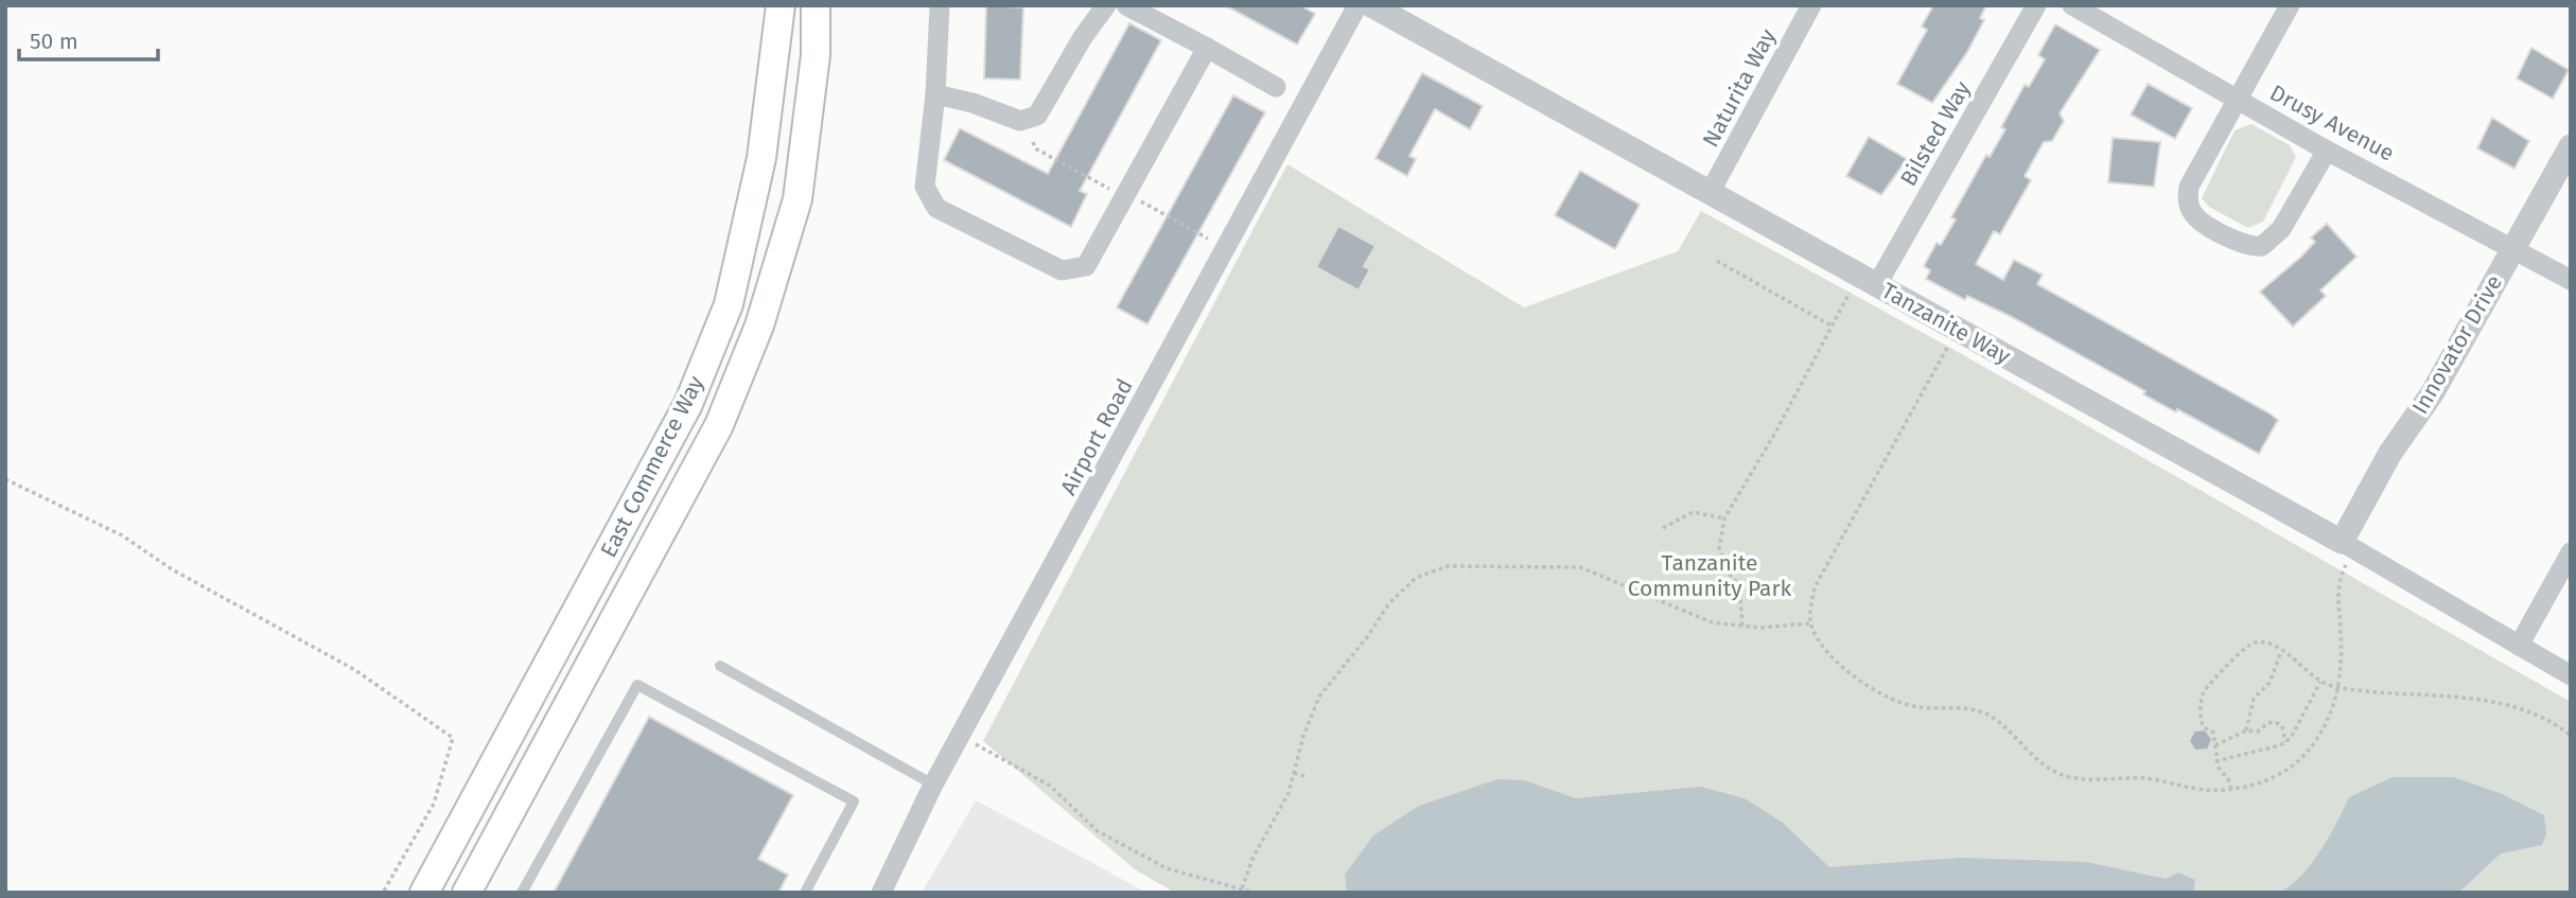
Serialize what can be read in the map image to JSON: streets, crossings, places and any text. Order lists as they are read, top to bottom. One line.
{"streets":{"main road":["East Commerce Way"],"street":["Naturita Way","Drusy Avenue","Bilsted Way","Tanzanite Way","Innovator Drive","Airport Road"]},"crossings":[["Naturita Way","Tanzanite Way"],["Drusy Avenue","Innovator Drive"],["Bilsted Way","Tanzanite Way"],["Tanzanite Way","Innovator Drive"]],"parks":["Tanzanite Community Park"],"scale_bar":"50 m"}
